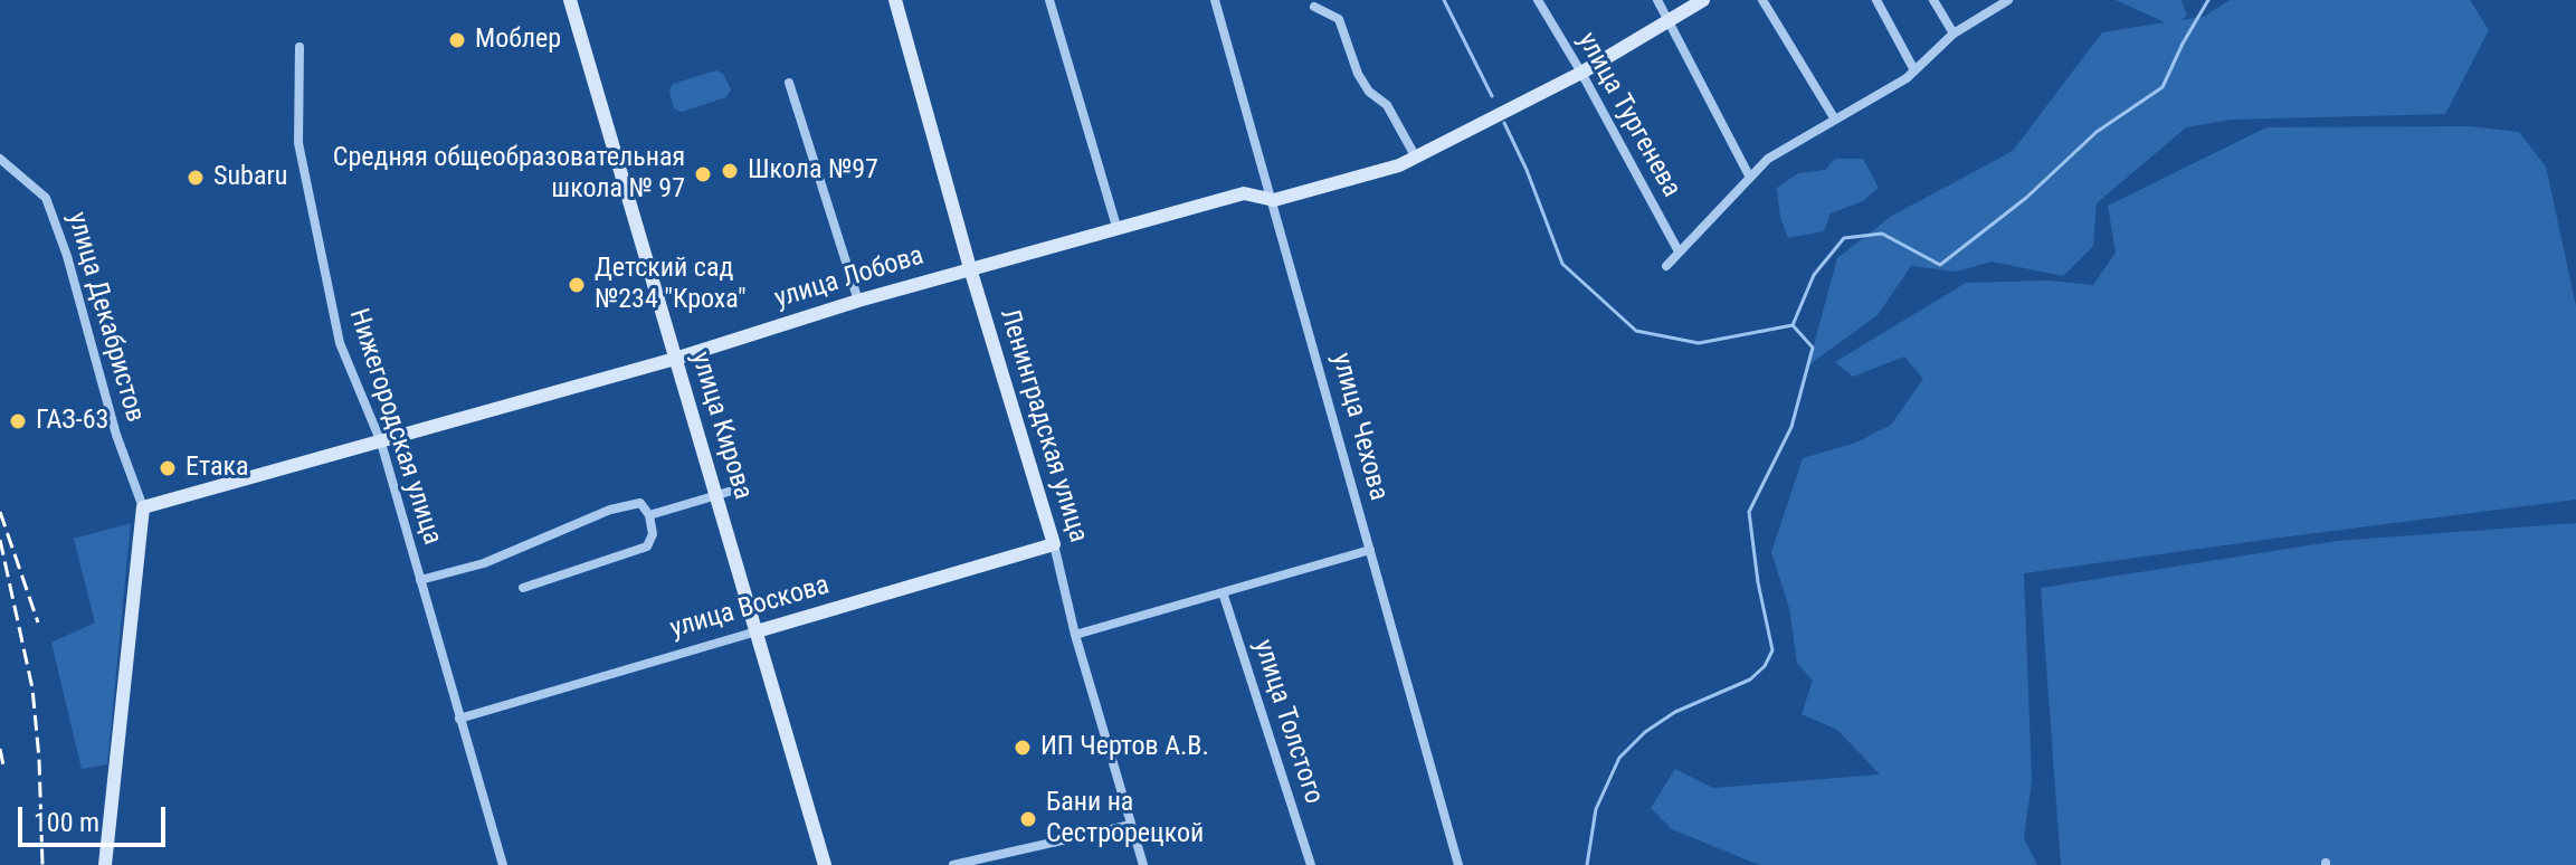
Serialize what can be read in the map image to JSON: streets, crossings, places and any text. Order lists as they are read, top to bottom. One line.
{"streets":{"street":["улица Тургенева","улица Лобова","улица Декабристов","улица Кирова","Ленинградская улица","Нижегородская улица","улица Чехова","улица Воскова","улица Толстого"]},"crossings":[["улица Тургенева","улица Лобова"],["улица Лобова","улица Декабристов"],["улица Лобова","улица Кирова"],["улица Лобова","Ленинградская улица"],["улица Лобова","Нижегородская улица"],["улица Лобова","улица Чехова"],["улица Кирова","улица Воскова"],["Ленинградская улица","улица Воскова"],["Нижегородская улица","улица Воскова"]],"places":["Моблер","Школа №97","Средняя общеобразовательная школа № 97","Subaru","Детский сад №234 \"Кроха\"","ГАЗ-63","Етака","ИП Чертов А.В.","Бани на Сестрорецкой"],"scale_bar":"100 m"}
